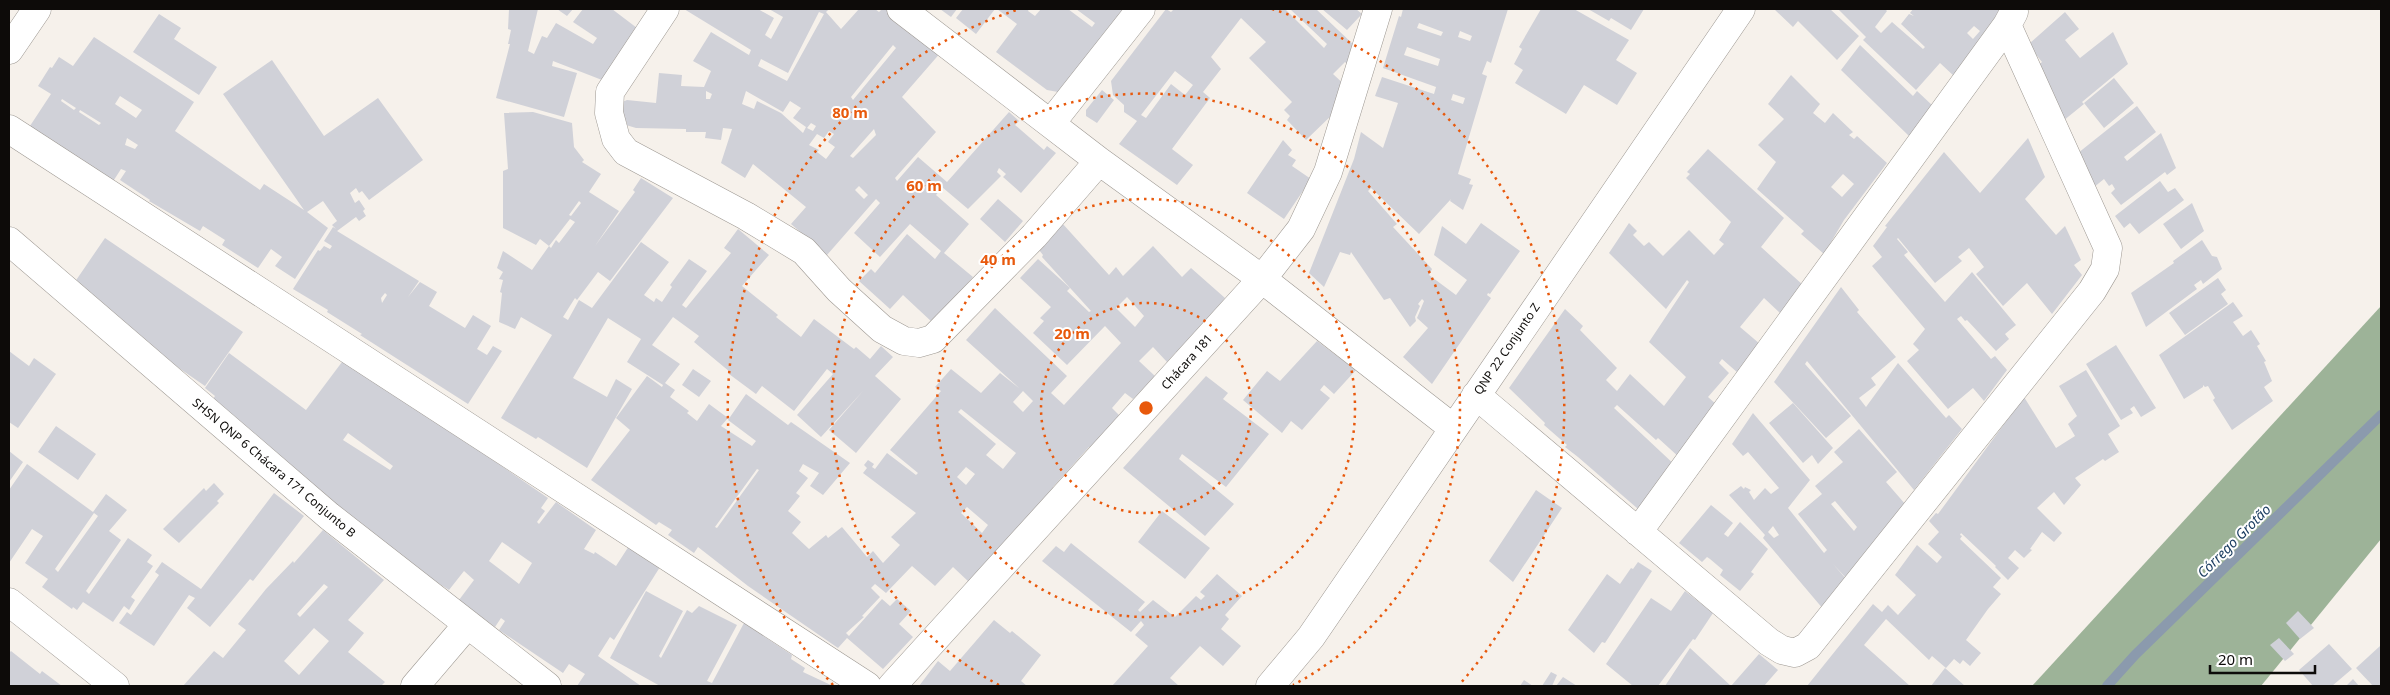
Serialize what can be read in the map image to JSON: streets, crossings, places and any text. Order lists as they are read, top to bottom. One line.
{"streets":{"street":["QNP 22 Conjunto Z","Chácara 181","SHSN QNP 6 Chácara 171 Conjunto B"]},"water":["Córrego Grotão"],"scale_bar":"20 m","rings":["80 m","60 m","40 m","20 m"]}
